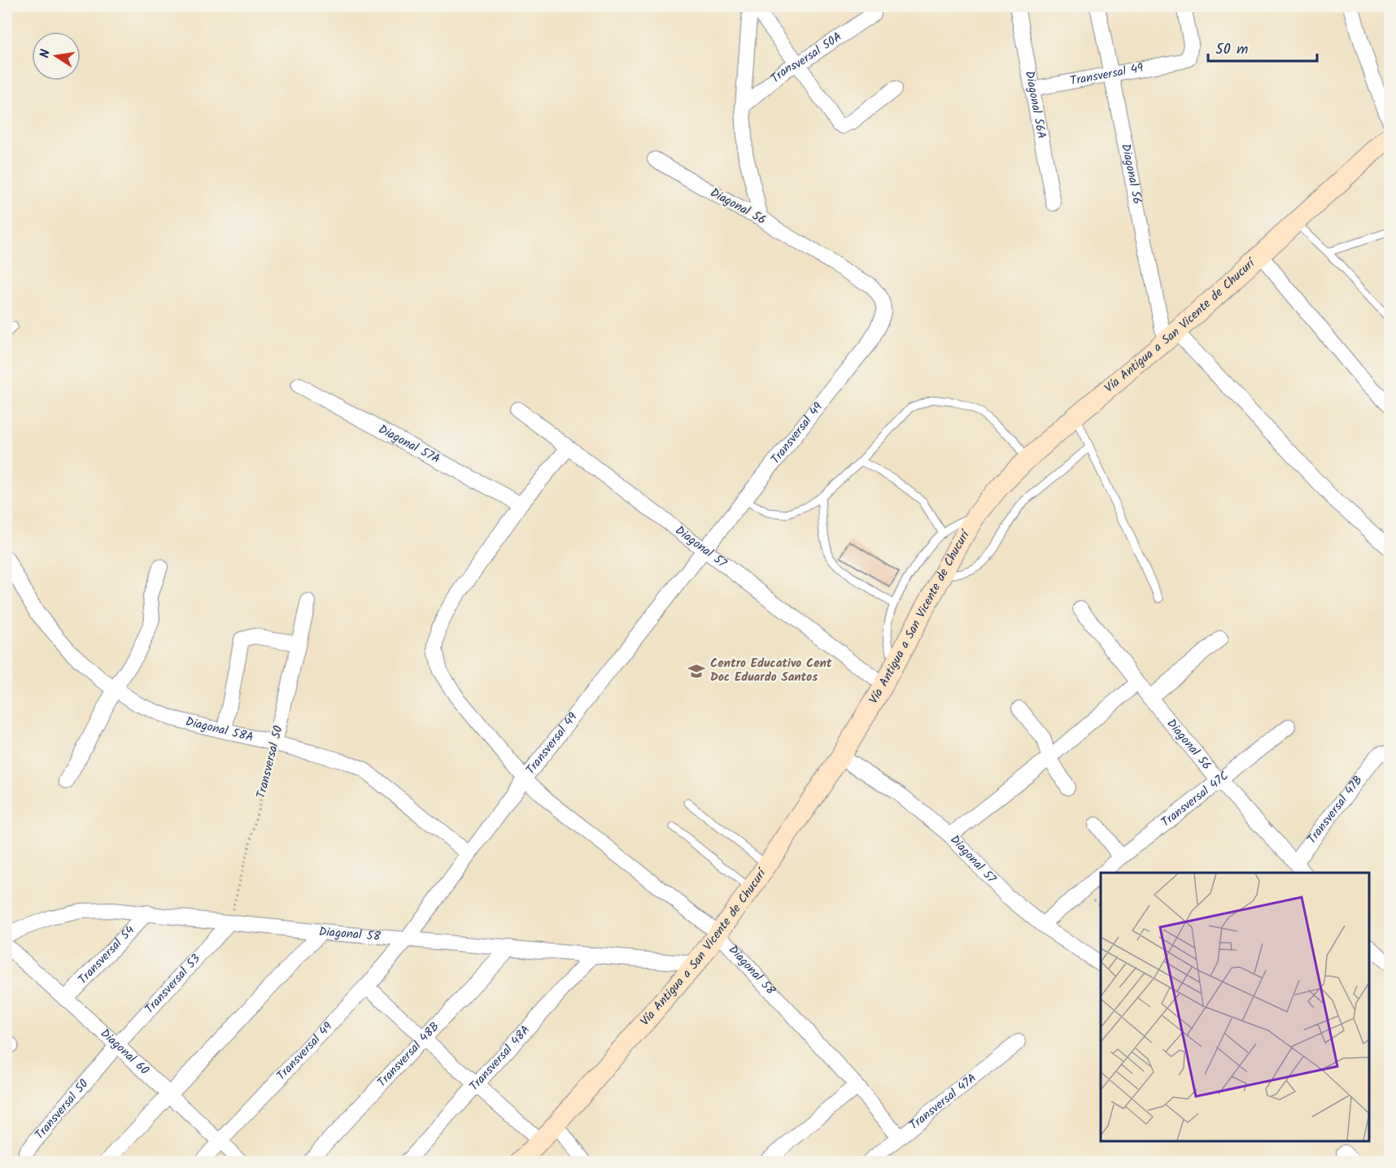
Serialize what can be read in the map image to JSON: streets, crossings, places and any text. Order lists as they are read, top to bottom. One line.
{"streets":{"main road":["Vía Antigua a San Vicente de Chucurí"],"street":["Transversal 50A","Transversal 49","Diagonal 56A","Diagonal 56","Diagonal 57A","Diagonal 57","Diagonal 58A","Transversal 50","Transversal 47C","Transversal 47B","Diagonal 58","Transversal 54","Transversal 53","Diagonal 60","Transversal 48B","Transversal 48A","Transversal 47A"]},"crossings":[["Transversal 49","Diagonal 56A"],["Transversal 49","Diagonal 56"],["Transversal 49","Diagonal 57"],["Transversal 49","Diagonal 58A"],["Transversal 49","Diagonal 58"],["Transversal 49","Diagonal 60"],["Diagonal 56","Vía Antigua a San Vicente de Chucurí"],["Diagonal 56","Transversal 47C"],["Diagonal 56","Transversal 47B"],["Vía Antigua a San Vicente de Chucurí","Diagonal 57"],["Vía Antigua a San Vicente de Chucurí","Diagonal 58"],["Diagonal 57A","Diagonal 58"],["Diagonal 57","Transversal 47C"],["Diagonal 58A","Transversal 50"],["Transversal 50","Diagonal 58"],["Transversal 50","Transversal 53"],["Transversal 50","Diagonal 60"],["Diagonal 58","Transversal 54"],["Diagonal 58","Transversal 53"],["Diagonal 58","Transversal 48B"],["Diagonal 58","Transversal 48A"],["Diagonal 58","Transversal 47A"],["Transversal 54","Diagonal 60"],["Transversal 53","Diagonal 60"]],"places":{"school or university":["Centro Educativo Cent Doc Eduardo Santos"]},"scale_bar":"50 m","north":"left"}
